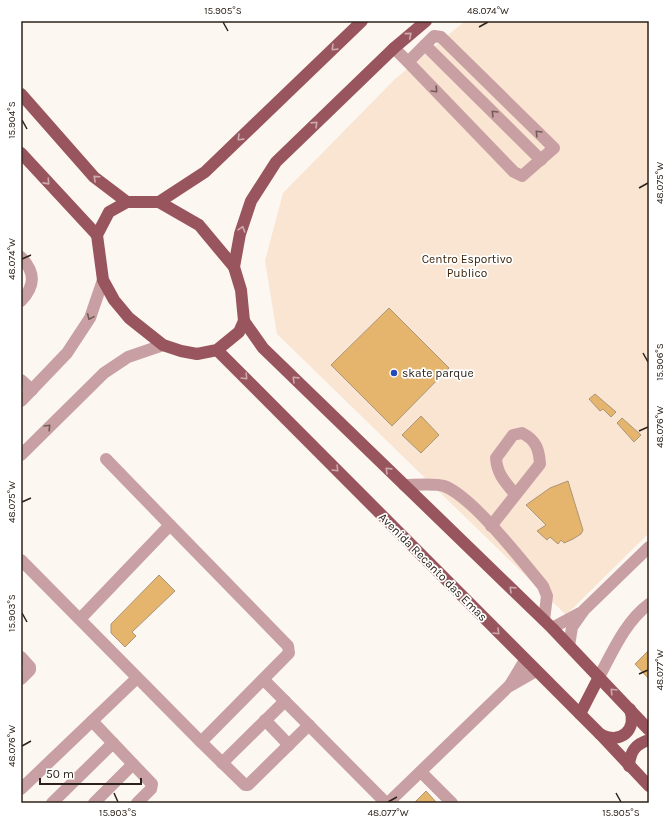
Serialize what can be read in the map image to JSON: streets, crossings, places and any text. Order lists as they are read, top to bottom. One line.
{"streets":{"main road":["Avenida Recanto das Emas"]},"parks":["Centro Esportivo Publico"],"places":["skate parque"],"scale_bar":"50 m","coordinates":["15.905°S","48.074°W","15.904°S","48.075°W","15.906°S","48.076°W","15.903°S","48.077°W"]}
